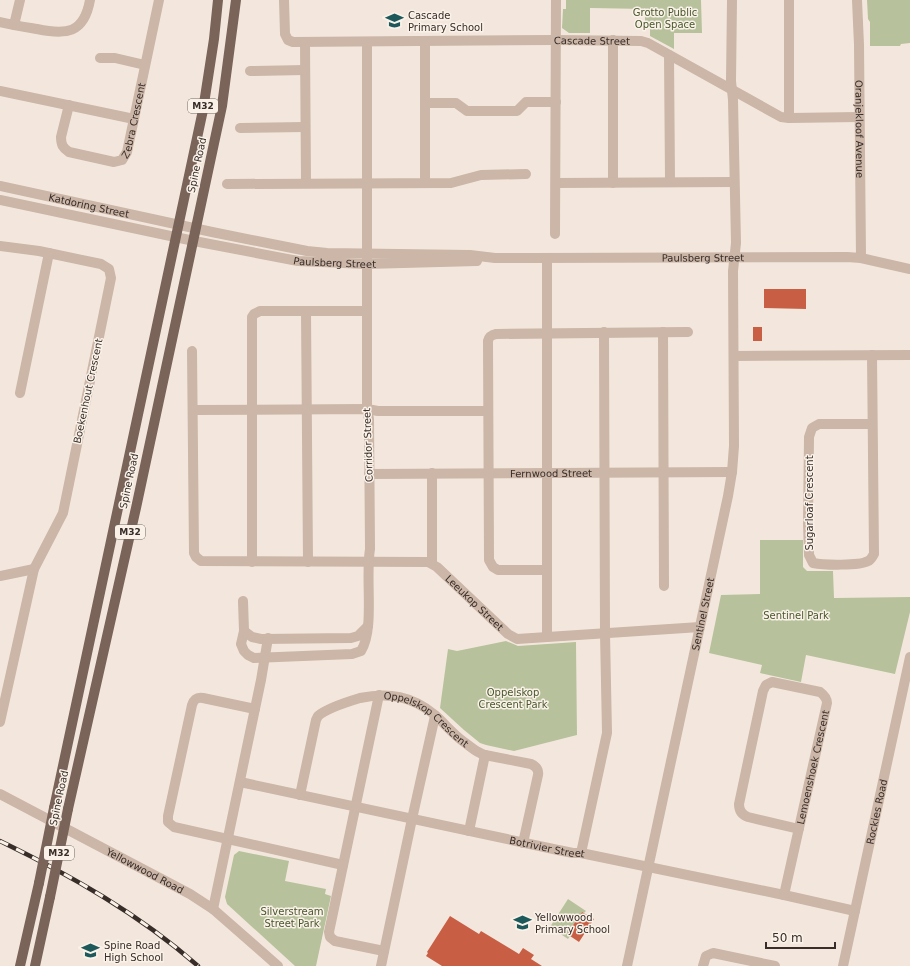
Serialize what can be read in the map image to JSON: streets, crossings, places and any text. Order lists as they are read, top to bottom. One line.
{"streets":{"main road":["M32","Spine Road"],"street":["Cascade Street","Zebra Crescent","Oranjekloof Avenue","Katdoring Street","Paulsberg Street","Boekenhout Crescent","Corridor Street","Fernwood Street","Sugarloaf Crescent","Leeukop Street","Sentinel Street","Oppelskop Crescent","Lemoenshoek Crescent","Rockies Road","Botrivier Street","Yellowwood Road"]},"crossings":[["Cascade Street","Oranjekloof Avenue"],["Cascade Street","Corridor Street"],["Cascade Street","Sentinel Street"],["Oranjekloof Avenue","Paulsberg Street"],["Spine Road","Katdoring Street"],["Spine Road","Paulsberg Street"],["Katdoring Street","Paulsberg Street"],["Paulsberg Street","Corridor Street"],["Paulsberg Street","Sentinel Street"],["Corridor Street","Fernwood Street"],["Fernwood Street","Sentinel Street"],["Leeukop Street","Sentinel Street"],["Sentinel Street","Botrivier Street"],["Oppelskop Crescent","Botrivier Street"],["Lemoenshoek Crescent","Botrivier Street"],["Rockies Road","Botrivier Street"]],"parks":["Grotto Public Open Space","Sentinel Park","Oppelskop Crescent Park","Silverstream Street Park"],"places":{"school or university":["Cascade Primary School","Yellowwood Primary School","Spine Road High School"]},"scale_bar":"50 m"}
